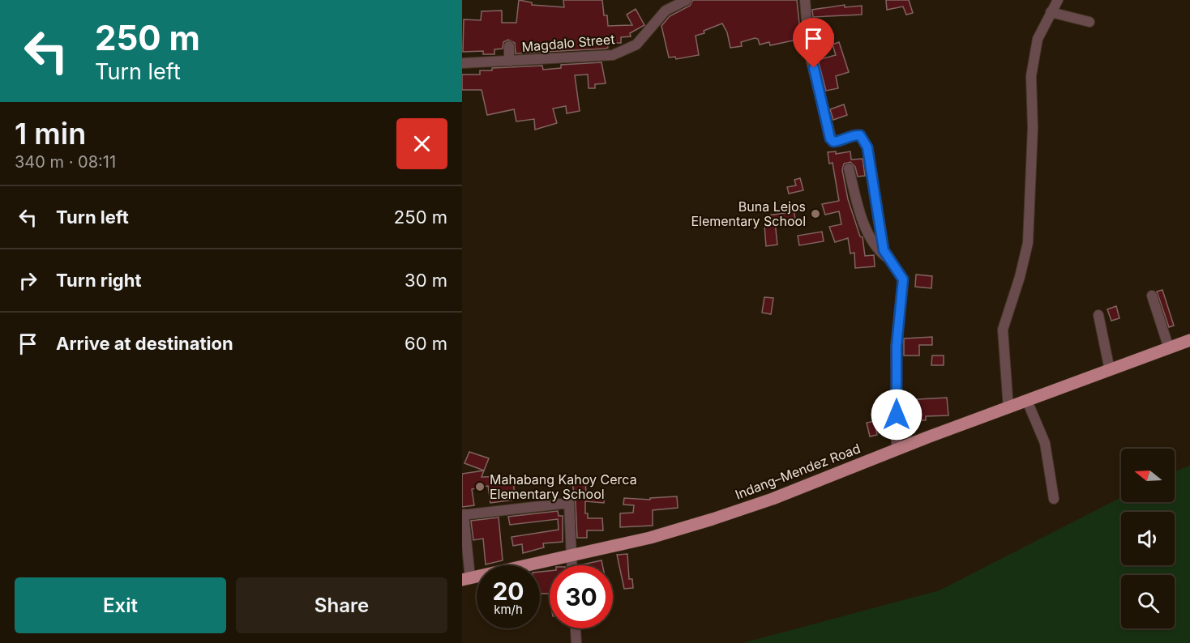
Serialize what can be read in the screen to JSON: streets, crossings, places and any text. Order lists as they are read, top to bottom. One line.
{"streets":{"main road":["Indang–Mendez Road"],"street":["Magdalo Street"]},"places":["Buna Lejos Elementary School","Mahabang Kahoy Cerca Elementary School"],"north":"left","page":{"turn":["250 m","Turn left"],"heading":["1 min","340 m · 08:11"],"list":[{"name":"Turn left","value":"250 m"},{"name":"Turn right","value":"30 m"},{"name":"Arrive at destination","value":"60 m"}],"speed":"20 km/h","limit":"30","buttons":["Exit","Share"]}}
